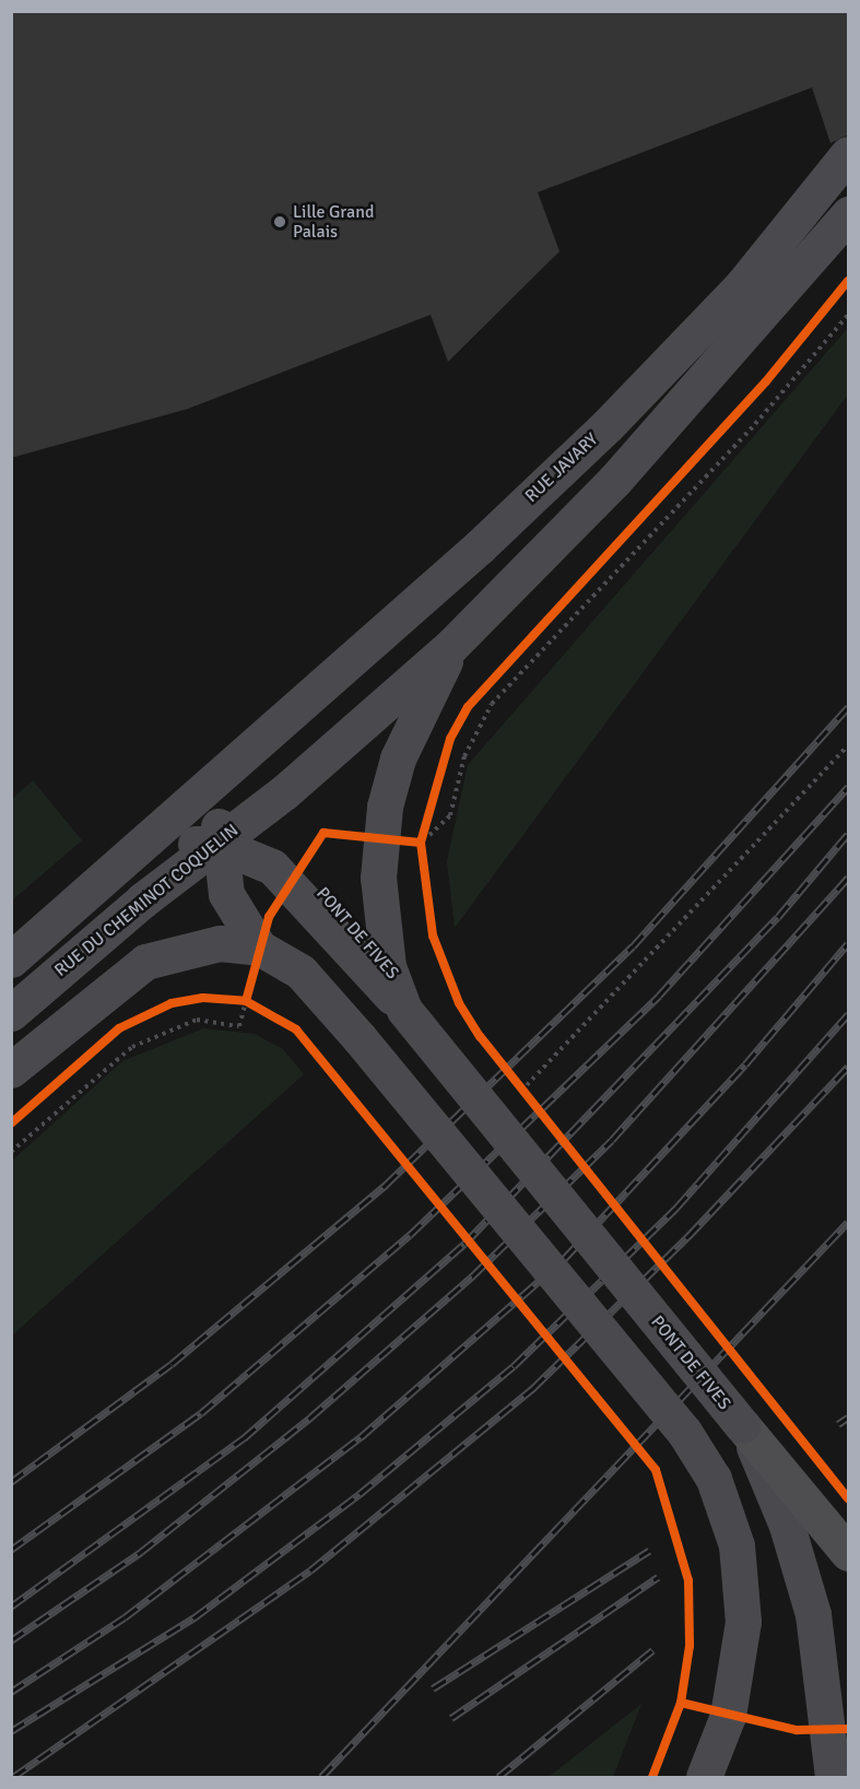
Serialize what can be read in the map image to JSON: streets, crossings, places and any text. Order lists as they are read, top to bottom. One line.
{"streets":{"main road":["RUE JAVARY","RUE DU CHEMINOT COQUELIN","PONT DE FIVES"]},"crossings":[["RUE JAVARY","RUE DU CHEMINOT COQUELIN"],["RUE JAVARY","PONT DE FIVES"],["RUE DU CHEMINOT COQUELIN","PONT DE FIVES"]],"places":["Lille Grand Palais"]}
